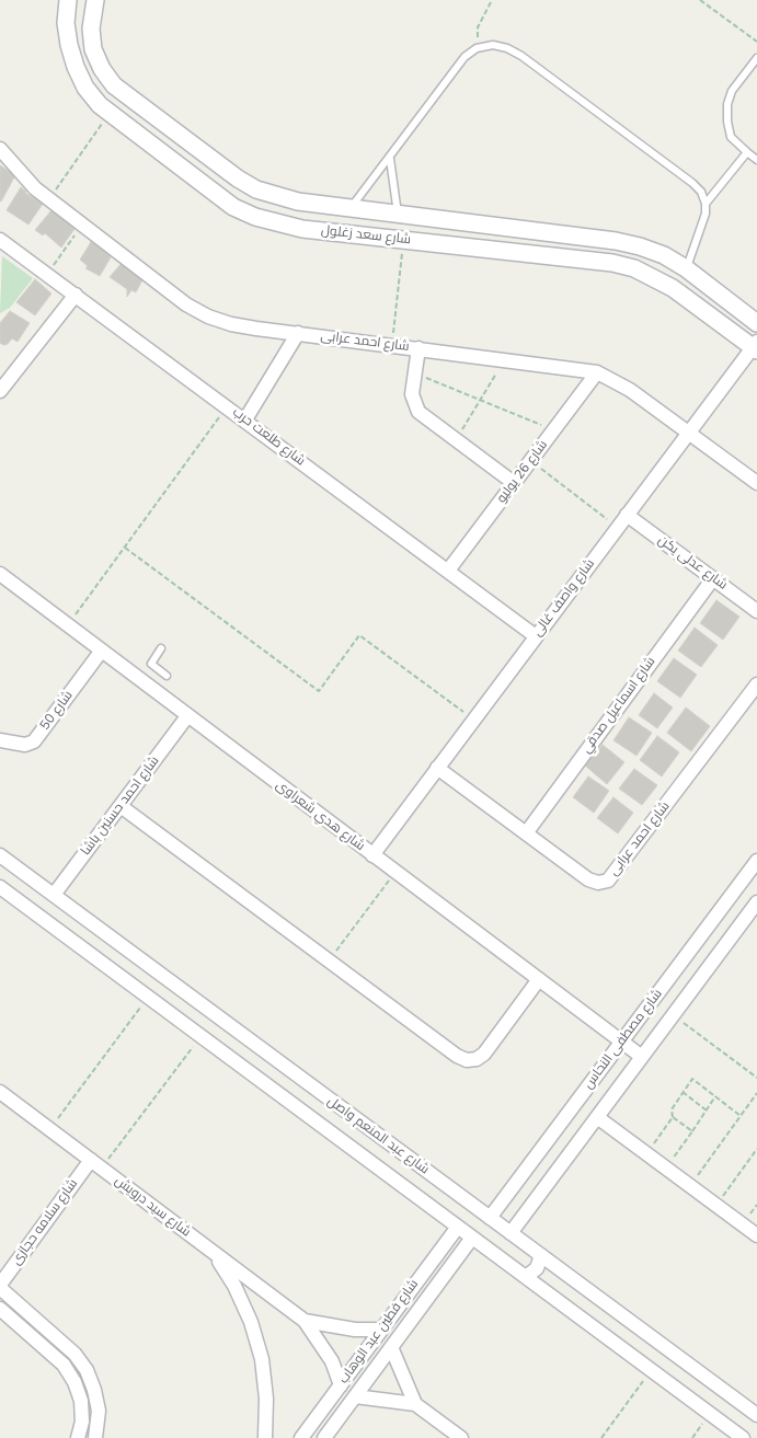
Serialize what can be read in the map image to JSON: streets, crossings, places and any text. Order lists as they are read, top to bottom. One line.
{"streets":{"street":["شارع سعد زغلول","شارع احمد عرابى","شارع طلعت حرب","شارع 26 يوليو","شارع عدلى يكن","شارع واصف غالى","شارع اسماعيل صدقي","شارع 50","شارع احمد حسنين باشا","شارع هدي شعراوى","شارع مصطفى النحاس","شارع عبد المنعم واصل","شارع سيد درويش","شارع سلامه حجازى","شارع فطين عبد الوهاب"]},"crossings":[["شارع سعد زغلول","شارع واصف غالى"],["شارع احمد عرابى","شارع 26 يوليو"],["شارع احمد عرابى","شارع واصف غالى"],["شارع احمد عرابى","شارع اسماعيل صدقي"],["شارع طلعت حرب","شارع 26 يوليو"],["شارع طلعت حرب","شارع واصف غالى"],["شارع عدلى يكن","شارع واصف غالى"],["شارع عدلى يكن","شارع اسماعيل صدقي"],["شارع واصف غالى","شارع هدي شعراوى"],["شارع 50","شارع هدي شعراوى"],["شارع احمد حسنين باشا","شارع هدي شعراوى"],["شارع احمد حسنين باشا","شارع عبد المنعم واصل"],["شارع هدي شعراوى","شارع مصطفى النحاس"],["شارع مصطفى النحاس","شارع عبد المنعم واصل"],["شارع عبد المنعم واصل","شارع فطين عبد الوهاب"],["شارع سيد درويش","شارع سلامه حجازى"],["شارع سيد درويش","شارع فطين عبد الوهاب"]]}
